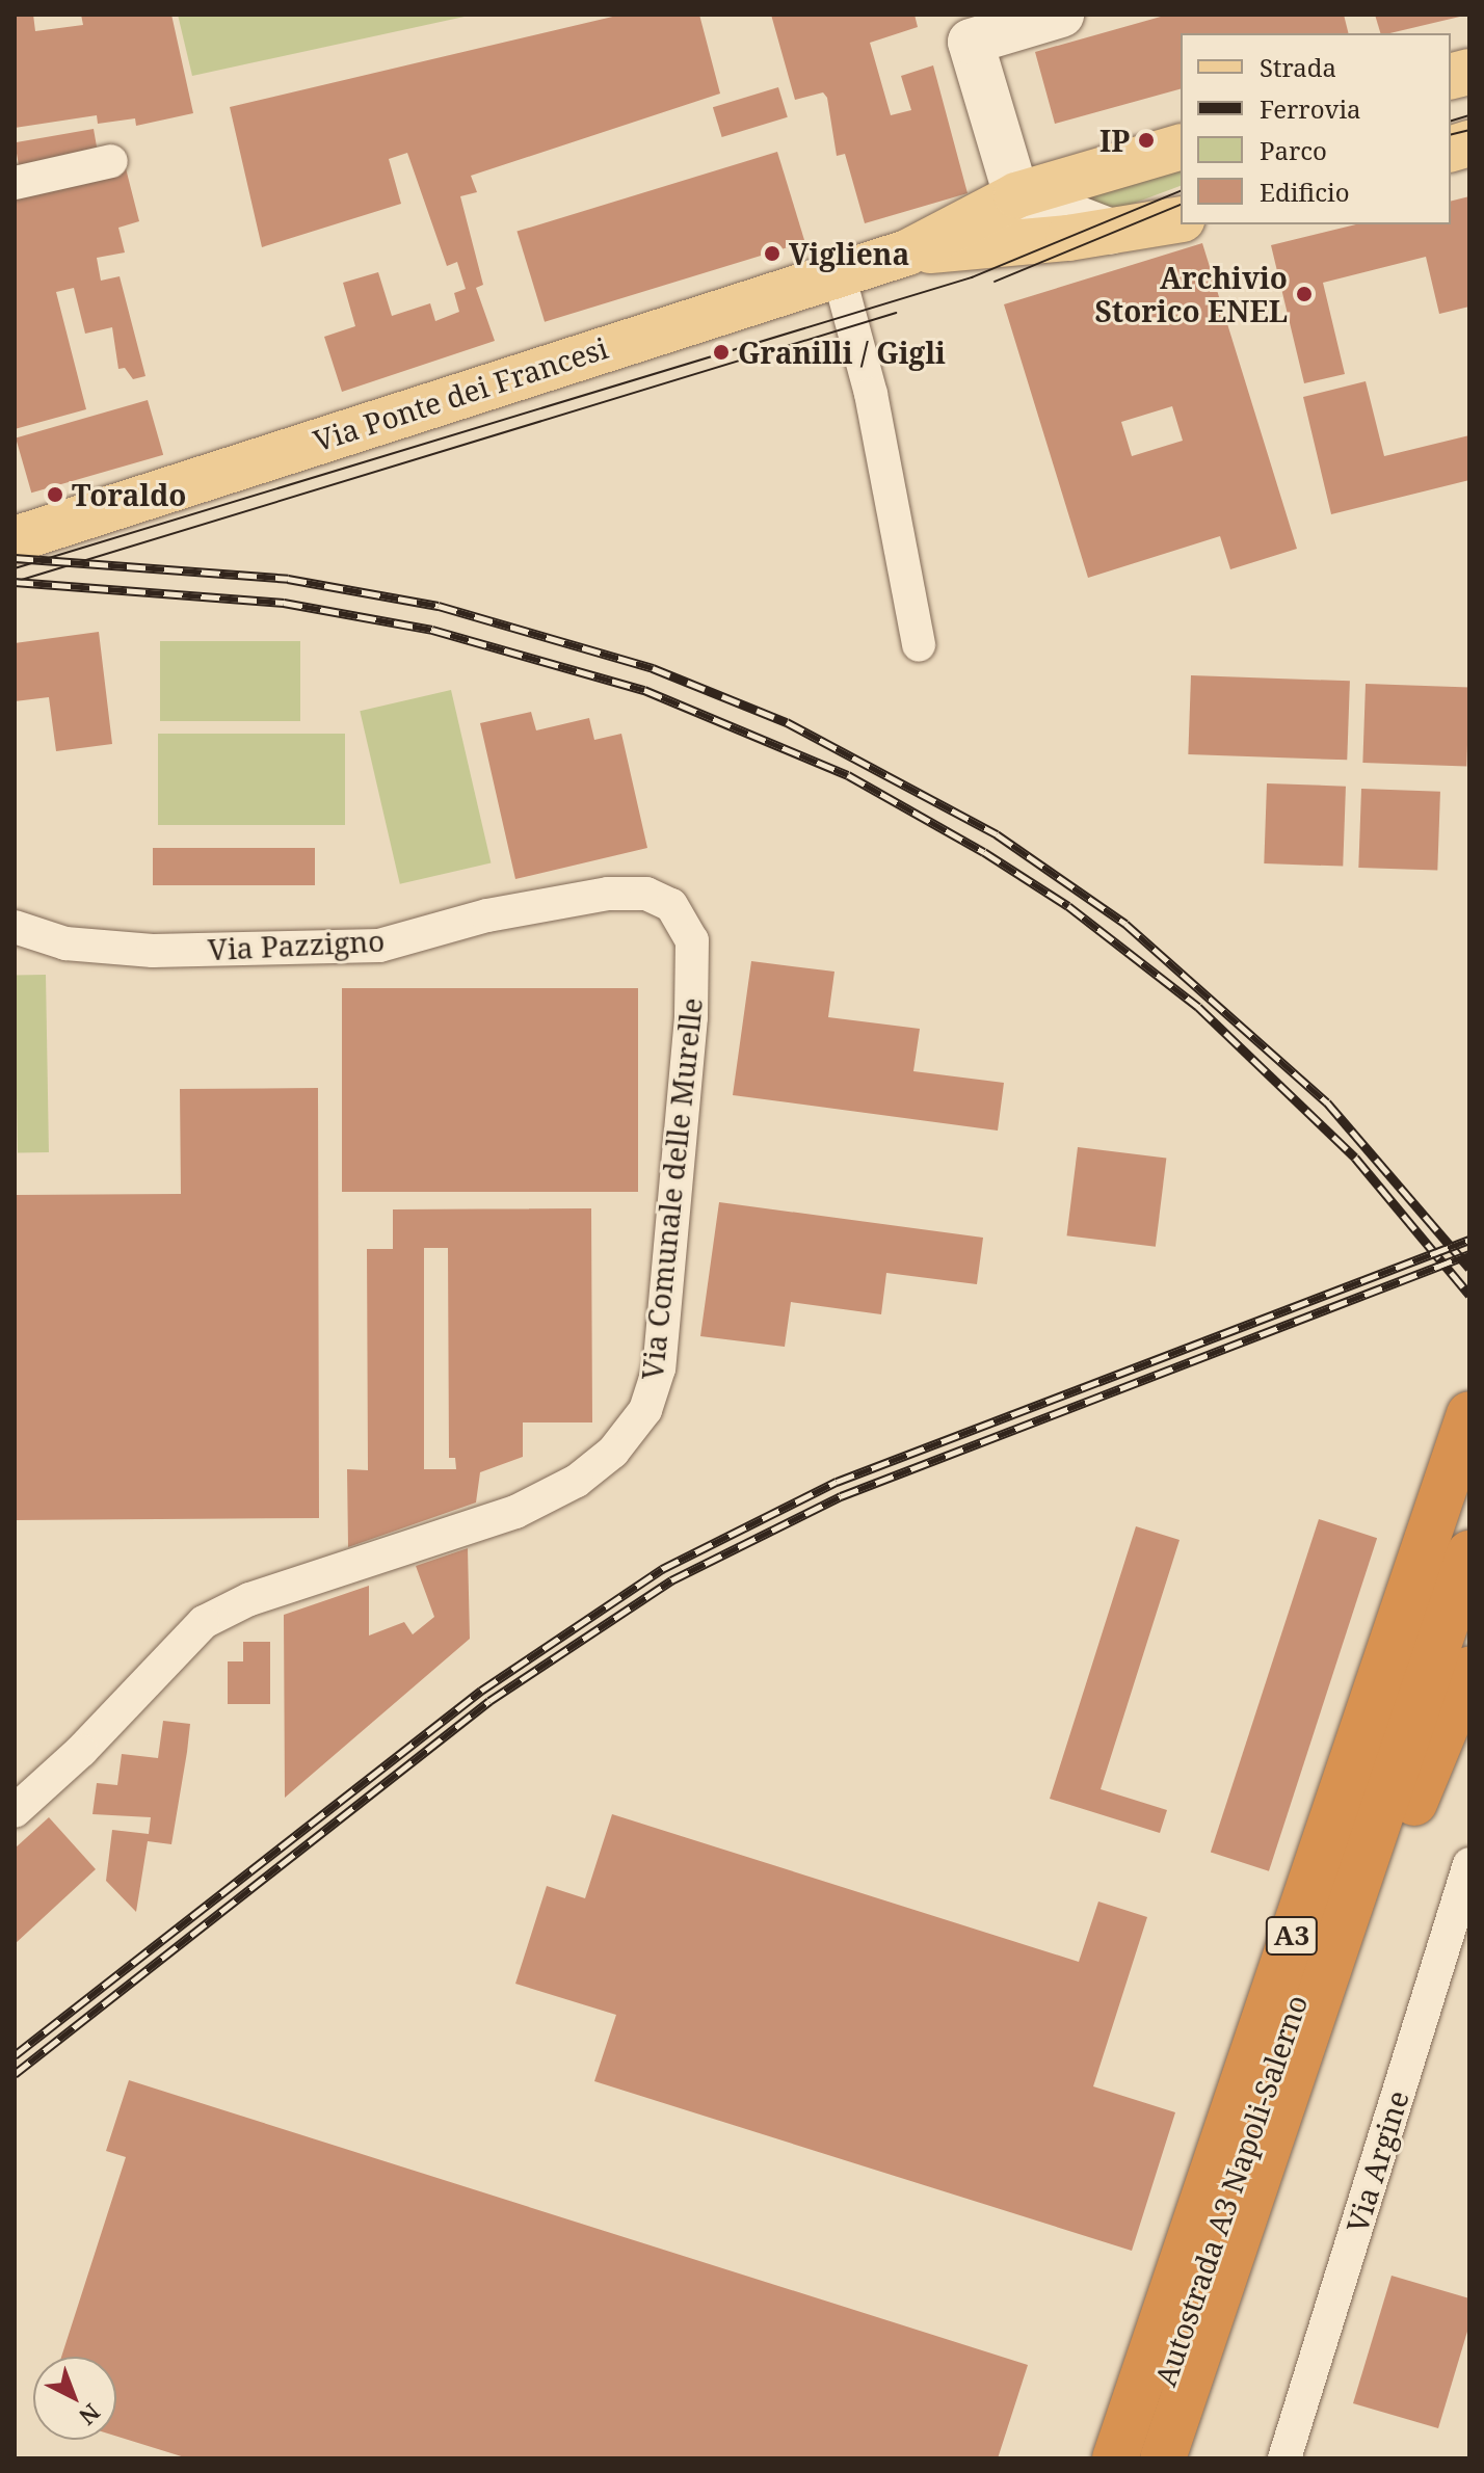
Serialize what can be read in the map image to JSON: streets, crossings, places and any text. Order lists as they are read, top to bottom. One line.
{"streets":{"highway":["A3","Autostrada A3 Napoli-Salerno"],"main road":["Via Ponte dei Francesi"],"street":["Via Pazzigno","Via Comunale delle Murelle","Via Argine"]},"crossings":[["Via Pazzigno","Via Comunale delle Murelle"]],"places":["IP","Vigliena","Archivio Storico ENEL","Granilli / Gigli","Toraldo"],"legend":["Strada","Ferrovia","Parco","Edificio"],"north":"bottom right"}
